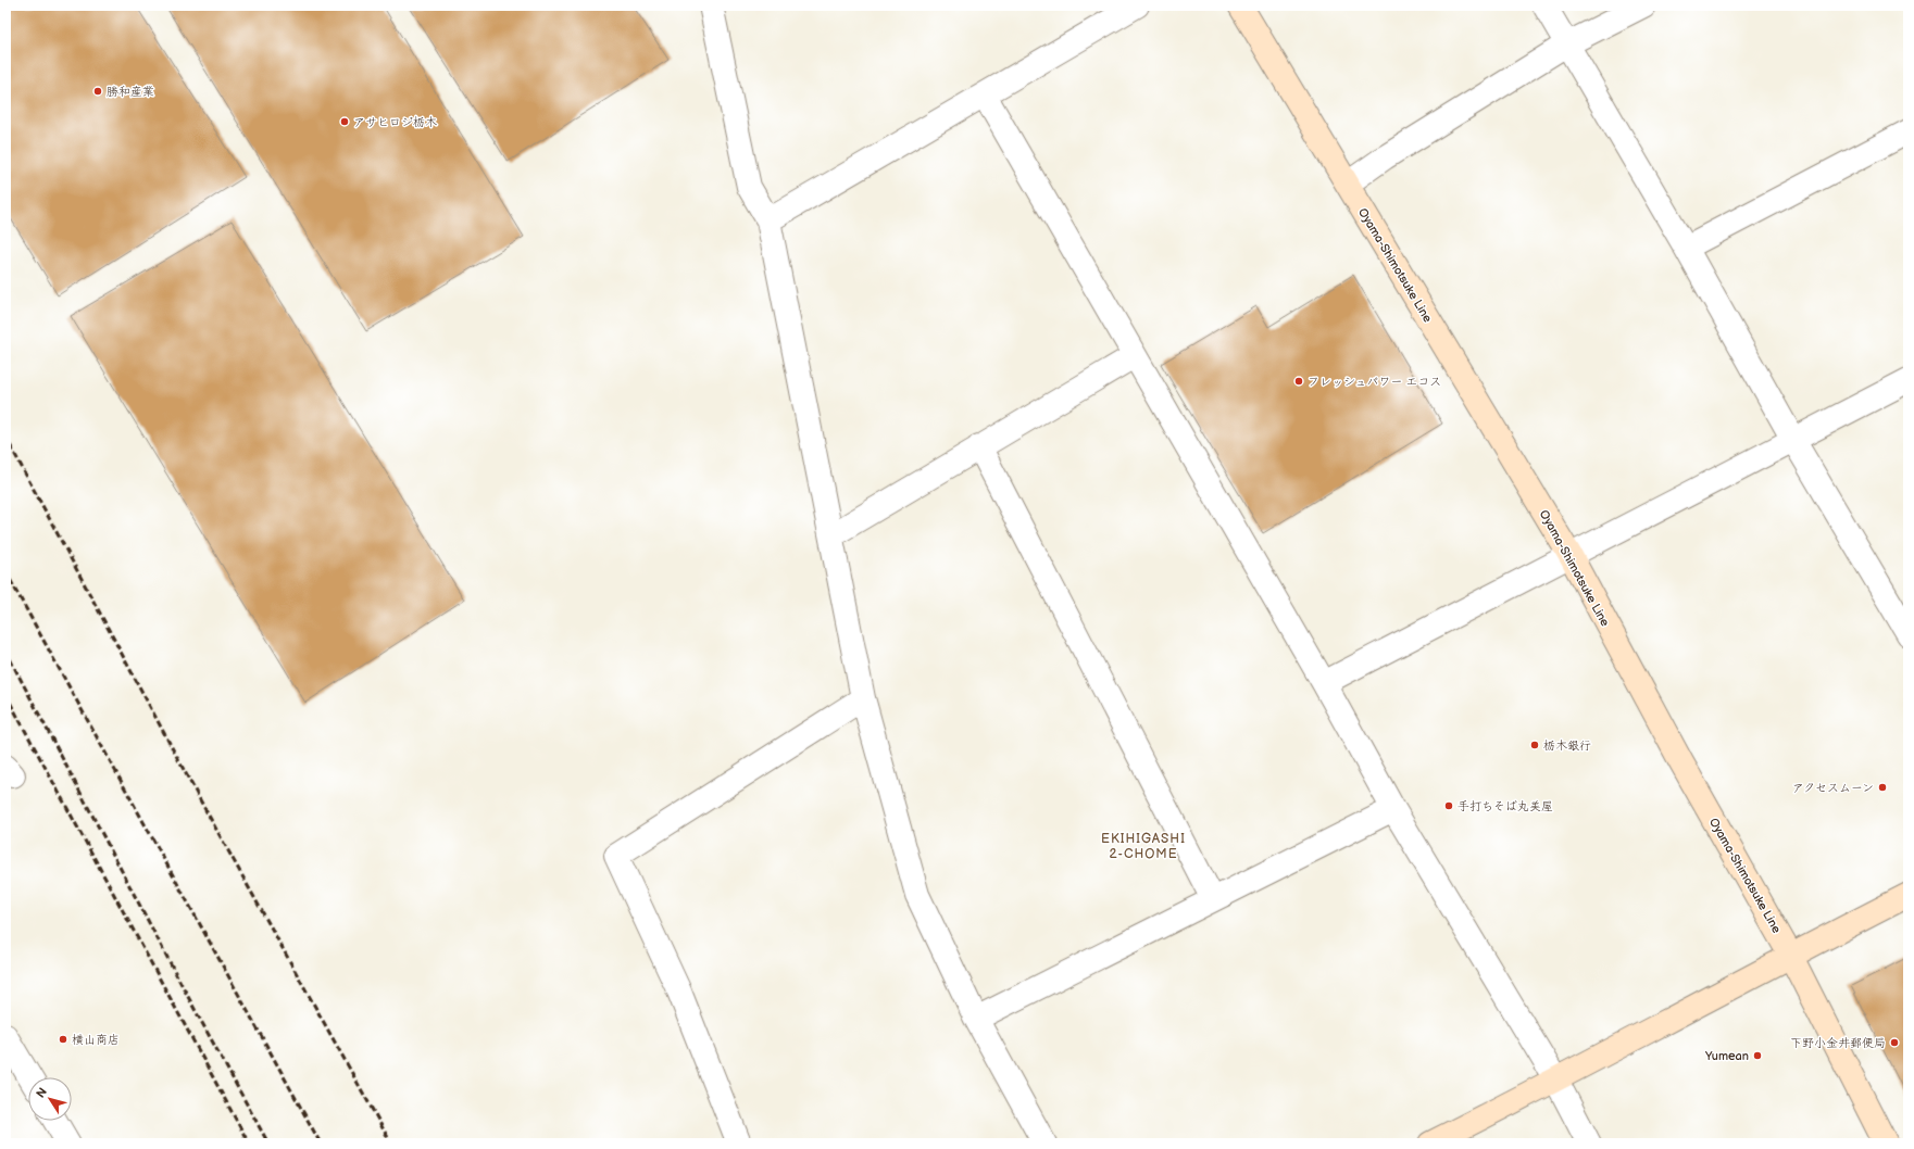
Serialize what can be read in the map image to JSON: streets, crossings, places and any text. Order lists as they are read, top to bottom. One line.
{"streets":{"main road":["Oyama-Shimotsuke Line"]},"districts":["EKIHIGASHI 2-CHOME"],"places":["勝和産業","アサヒロジ栃木","フレッシュパワー エコス","栃木銀行","アクセスムーン","手打ちそば丸美屋","横山商店","下野小金井郵便局","Yumean"],"north":"top left"}
